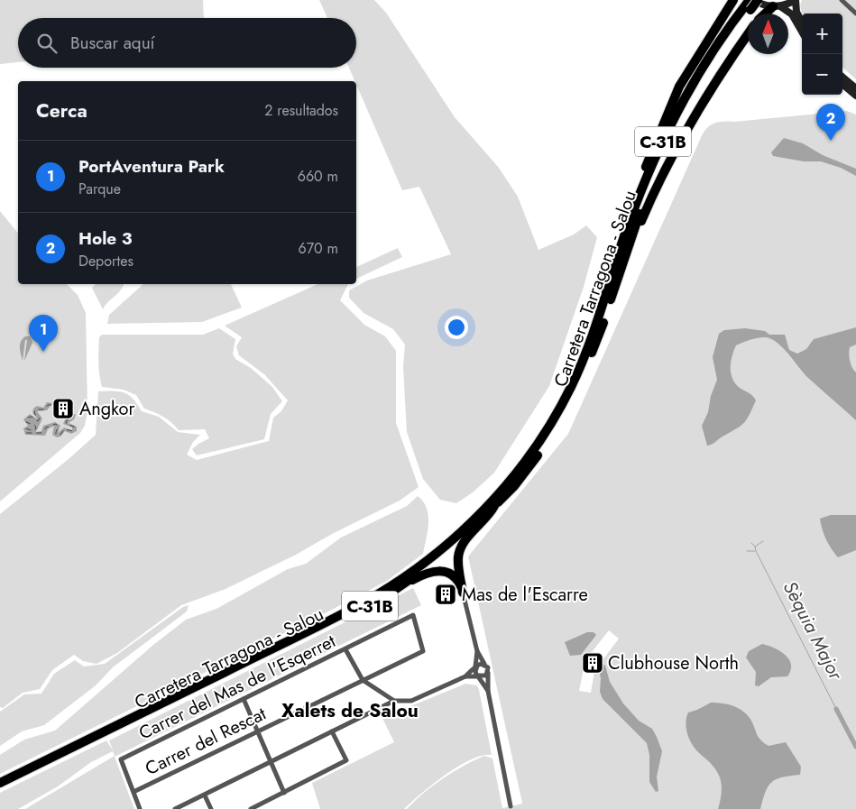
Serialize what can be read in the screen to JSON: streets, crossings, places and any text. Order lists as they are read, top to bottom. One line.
{"streets":{"highway":["C-31B","Carretera Tarragona - Salou"],"street":["Carrer del Mas de l'Esqerret","Carrer del Rescat"]},"crossings":[["Carrer del Mas de l'Esqerret","Carrer del Rescat"]],"districts":["Xalets de Salou"],"water":["Sèquia Major"],"places":{"building":["Angkor","Mas de l'Escarre","Clubhouse North"]},"north":"top","page":{"map_buttons":["+","−"],"search":"Buscar aquí","heading":["Cerca","2 resultados"],"pins":["2","1"],"list":[{"mark":"1","name":"PortAventura Park","note":"Parque","value":"660 m"},{"mark":"2","name":"Hole 3","note":"Deportes","value":"670 m"}]}}
